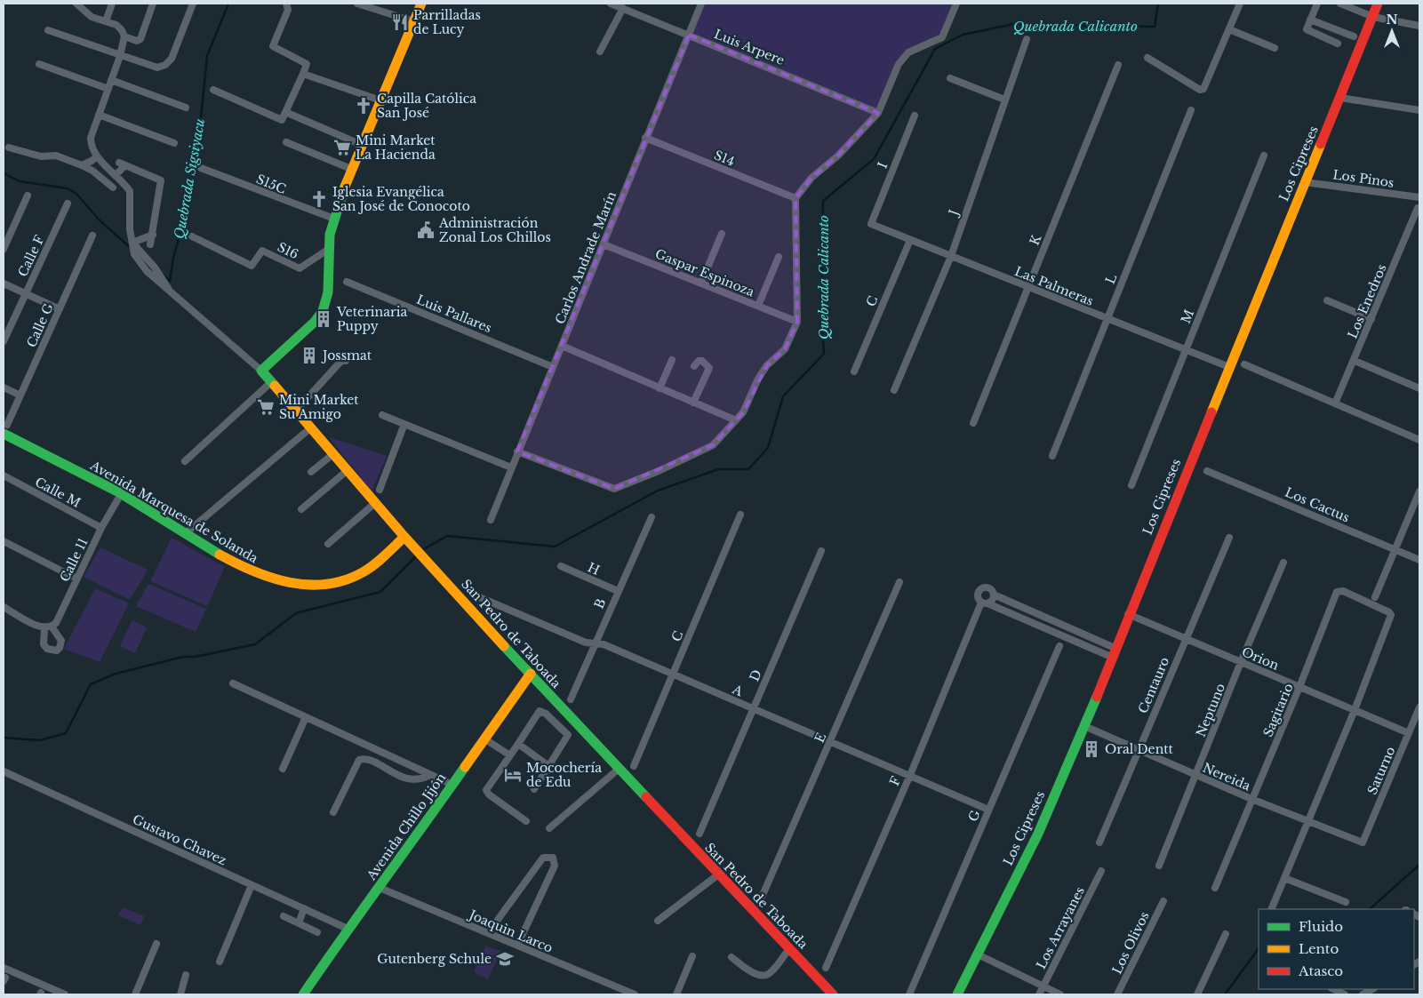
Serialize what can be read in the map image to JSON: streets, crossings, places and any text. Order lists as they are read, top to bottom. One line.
{"streets":{"street":["Luis Arpere","S14","Los Cipreses","I","Los Pinos","S15C","J","K","S16","Calle F","Carlos Andrade Marín","Gaspar Espinoza","L","Las Palmeras","C","Los Enedros","Luis Pallares","M","Calle G","Calle M","Los Cactus","Avenida Marquesa de Solanda","Calle 11","H","B","San Pedro de Taboada","Orion","D","Centauro","A","Neptuno","Sagitario","E","Saturno","Nereida","F","G","Avenida Chillo Jijón","Gustavo Chavez","Los Arrayanes","Joaquìn Larco","Los Olivos"]},"crossings":[["Luis Arpere","Carlos Andrade Marín"],["S14","Carlos Andrade Marín"],["Los Cipreses","Los Pinos"],["Los Cipreses","Las Palmeras"],["Los Cipreses","Orion"],["Los Cipreses","Nereida"],["I","Las Palmeras"],["J","Las Palmeras"],["K","Las Palmeras"],["Carlos Andrade Marín","Gaspar Espinoza"],["Carlos Andrade Marín","Luis Pallares"],["L","Las Palmeras"],["Las Palmeras","C"],["Las Palmeras","M"],["C","A"],["Calle G","Avenida Marquesa de Solanda"],["Calle M","Calle 11"],["Avenida Marquesa de Solanda","Calle 11"],["Avenida Marquesa de Solanda","San Pedro de Taboada"],["H","B"],["B","A"],["San Pedro de Taboada","Avenida Chillo Jijón"],["Orion","Centauro"],["Orion","Neptuno"],["Orion","Sagitario"],["Orion","Saturno"],["D","A"],["Centauro","Nereida"],["A","E"],["A","F"],["A","G"],["Neptuno","Nereida"],["Sagitario","Nereida"],["Saturno","Nereida"],["Avenida Chillo Jijón","Gustavo Chavez"],["Avenida Chillo Jijón","Joaquìn Larco"]],"water":["Quebrada Calicanto","Quebrada Sigsiyacu"],"places":{"restaurant":["Parrilladas de Lucy"],"church":["Capilla Católica San José","Iglesia Evangélica San José de Conocoto"],"supermarket":["Mini Market La Hacienda","Mini Market Su Amigo"],"public building":["Administración Zonal Los Chillos"],"building":["Veterinaria Puppy","Jossmat","Oral Dentt"],"hotel":["Mocochería de Edu"],"school or university":["Gutenberg Schule"]},"legend":["Fluido","Lento","Atasco"],"north":"top"}
